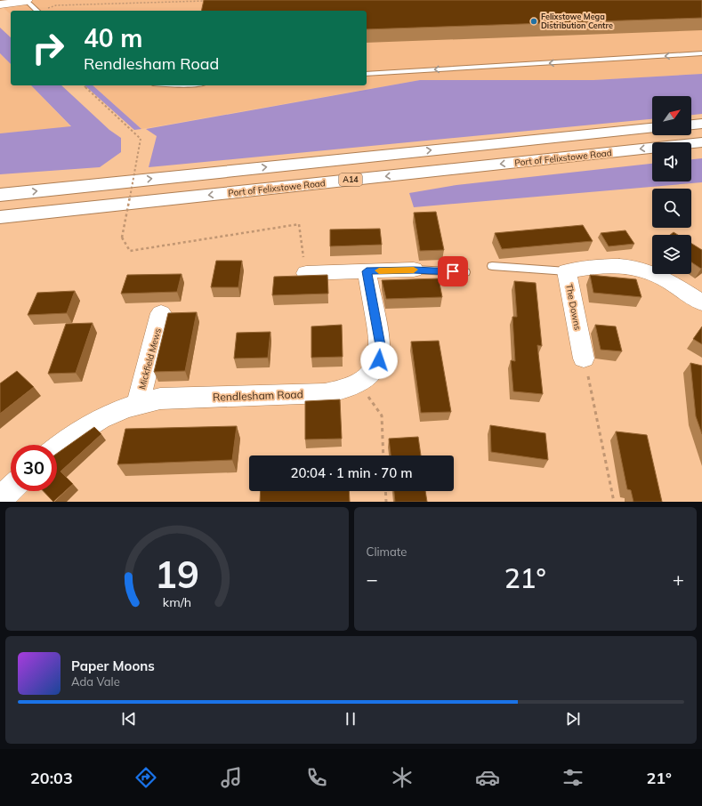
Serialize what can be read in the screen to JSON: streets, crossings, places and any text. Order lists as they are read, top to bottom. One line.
{"streets":{"highway":["Port of Felixstowe Road","A14"],"street":["The Downs","Mickfield Mews","Rendlesham Road"]},"crossings":[["Mickfield Mews","Rendlesham Road"]],"places":["Felixstowe Mega Distribution Centre"],"north":"top right","page":{"turn":["40 m","Rendlesham Road"],"limit":"30","trip":"20:04 · 1 min · 70 m","tile":"Climate","heat":["−","21°","+"],"song":["Paper Moons","Ada Vale"],"tabs":["20:03","21°"],"gauge":["19","km/h"]}}
